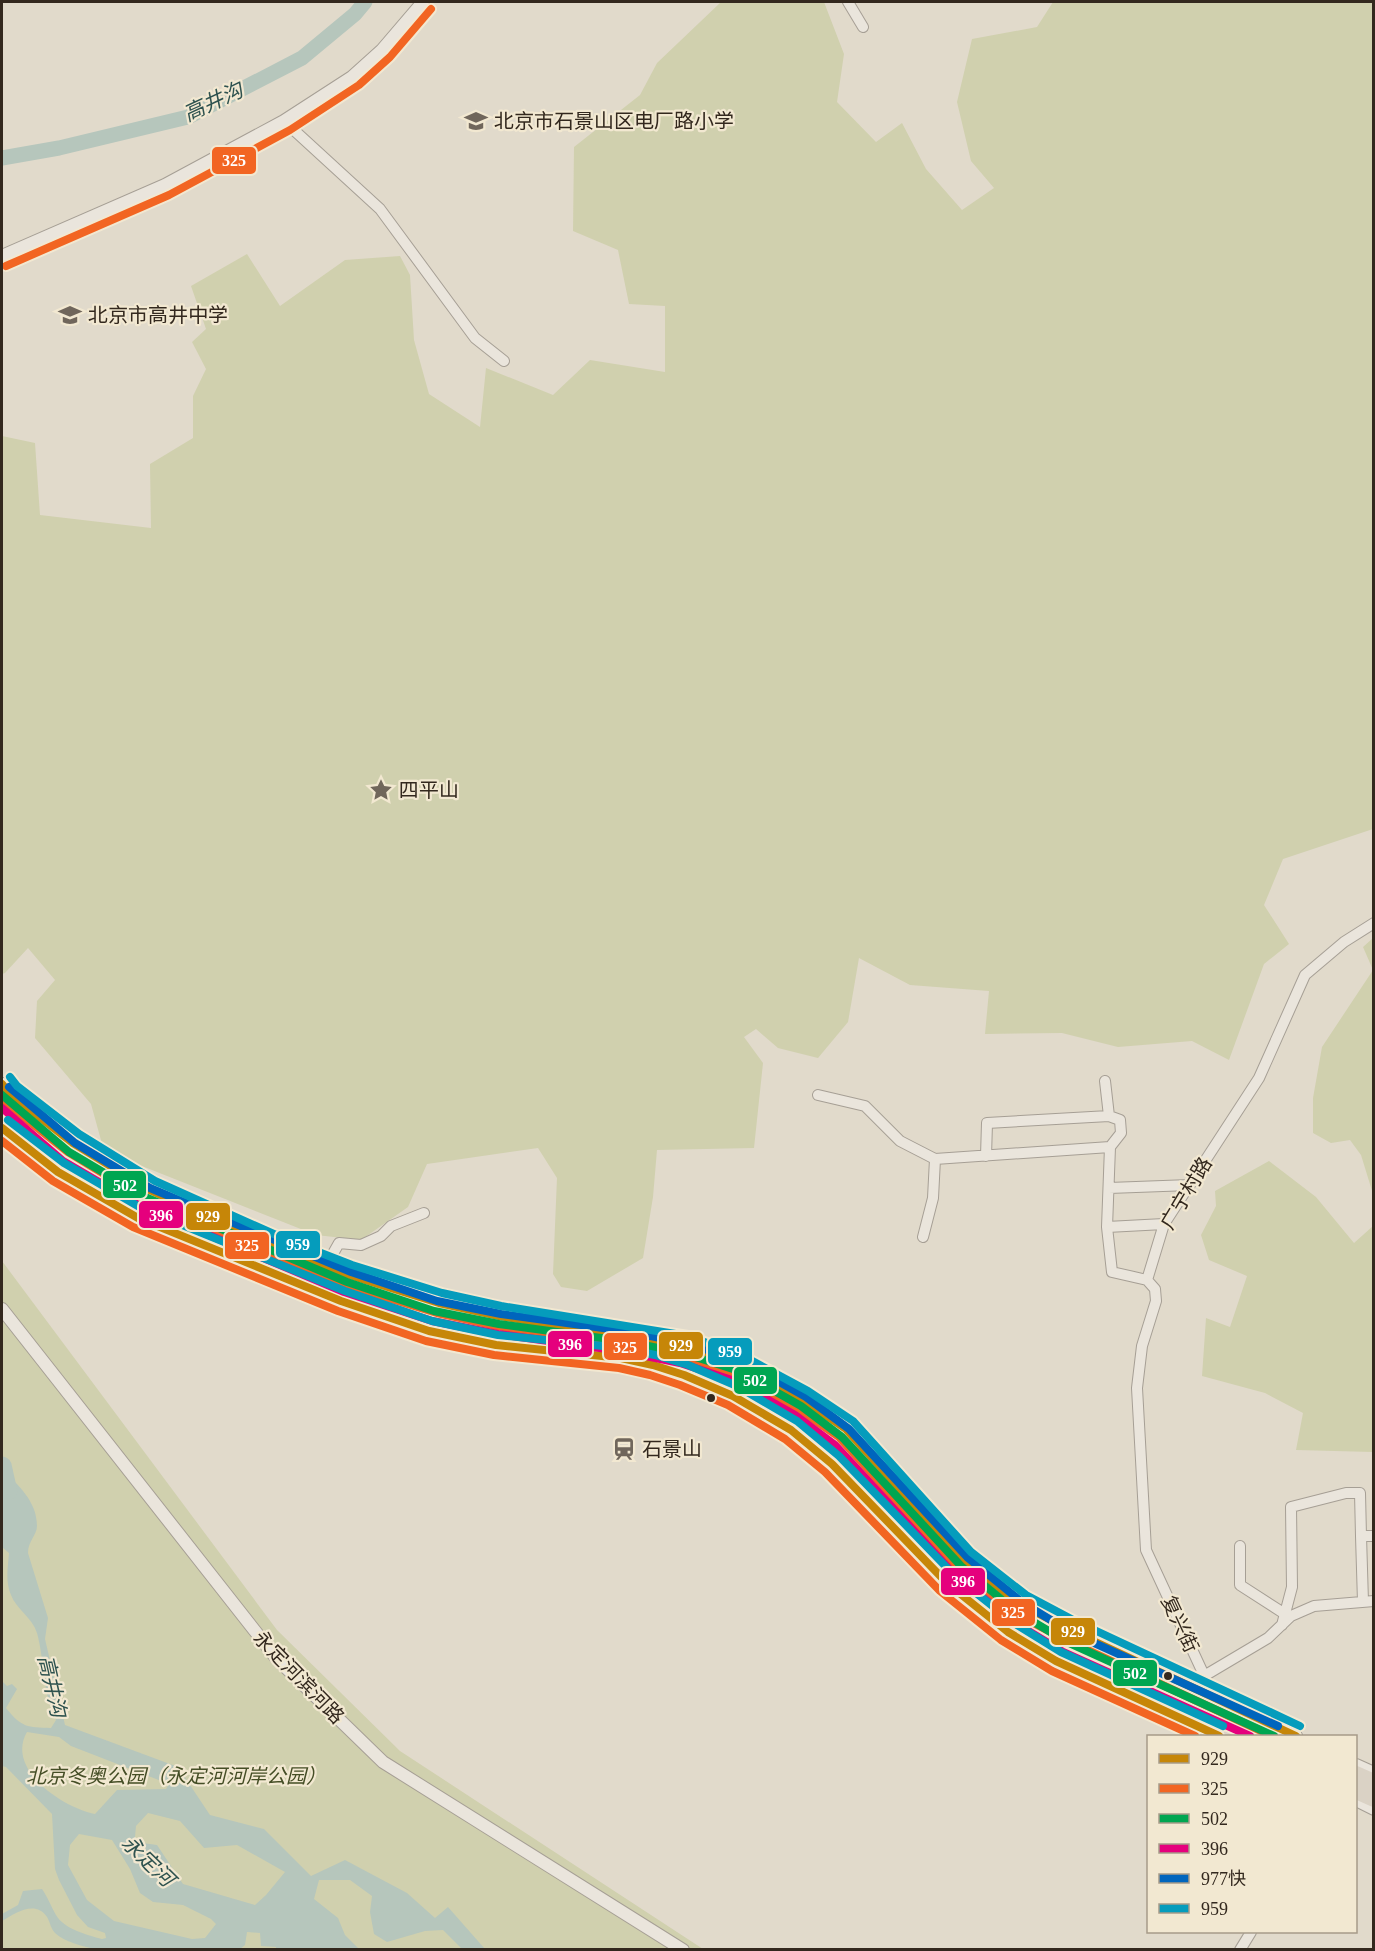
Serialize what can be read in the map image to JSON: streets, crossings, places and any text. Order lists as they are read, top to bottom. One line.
{"streets":{"street":["广宁村路","复兴街","永定河滨河路"]},"crossings":[["广宁村路","复兴街"]],"water":["高井沟","永定河"],"parks":["北京冬奥公园（永定河河岸公园）"],"places":{"school or university":["北京市石景山区电厂路小学","北京市高井中学"],"place":["四平山"],"station":["石景山"]},"lines":["transit line 325","transit line 959","transit line 929","transit line 977快","transit line 502","transit line 396"],"legend":["929","325","502","396","977快","959"]}
